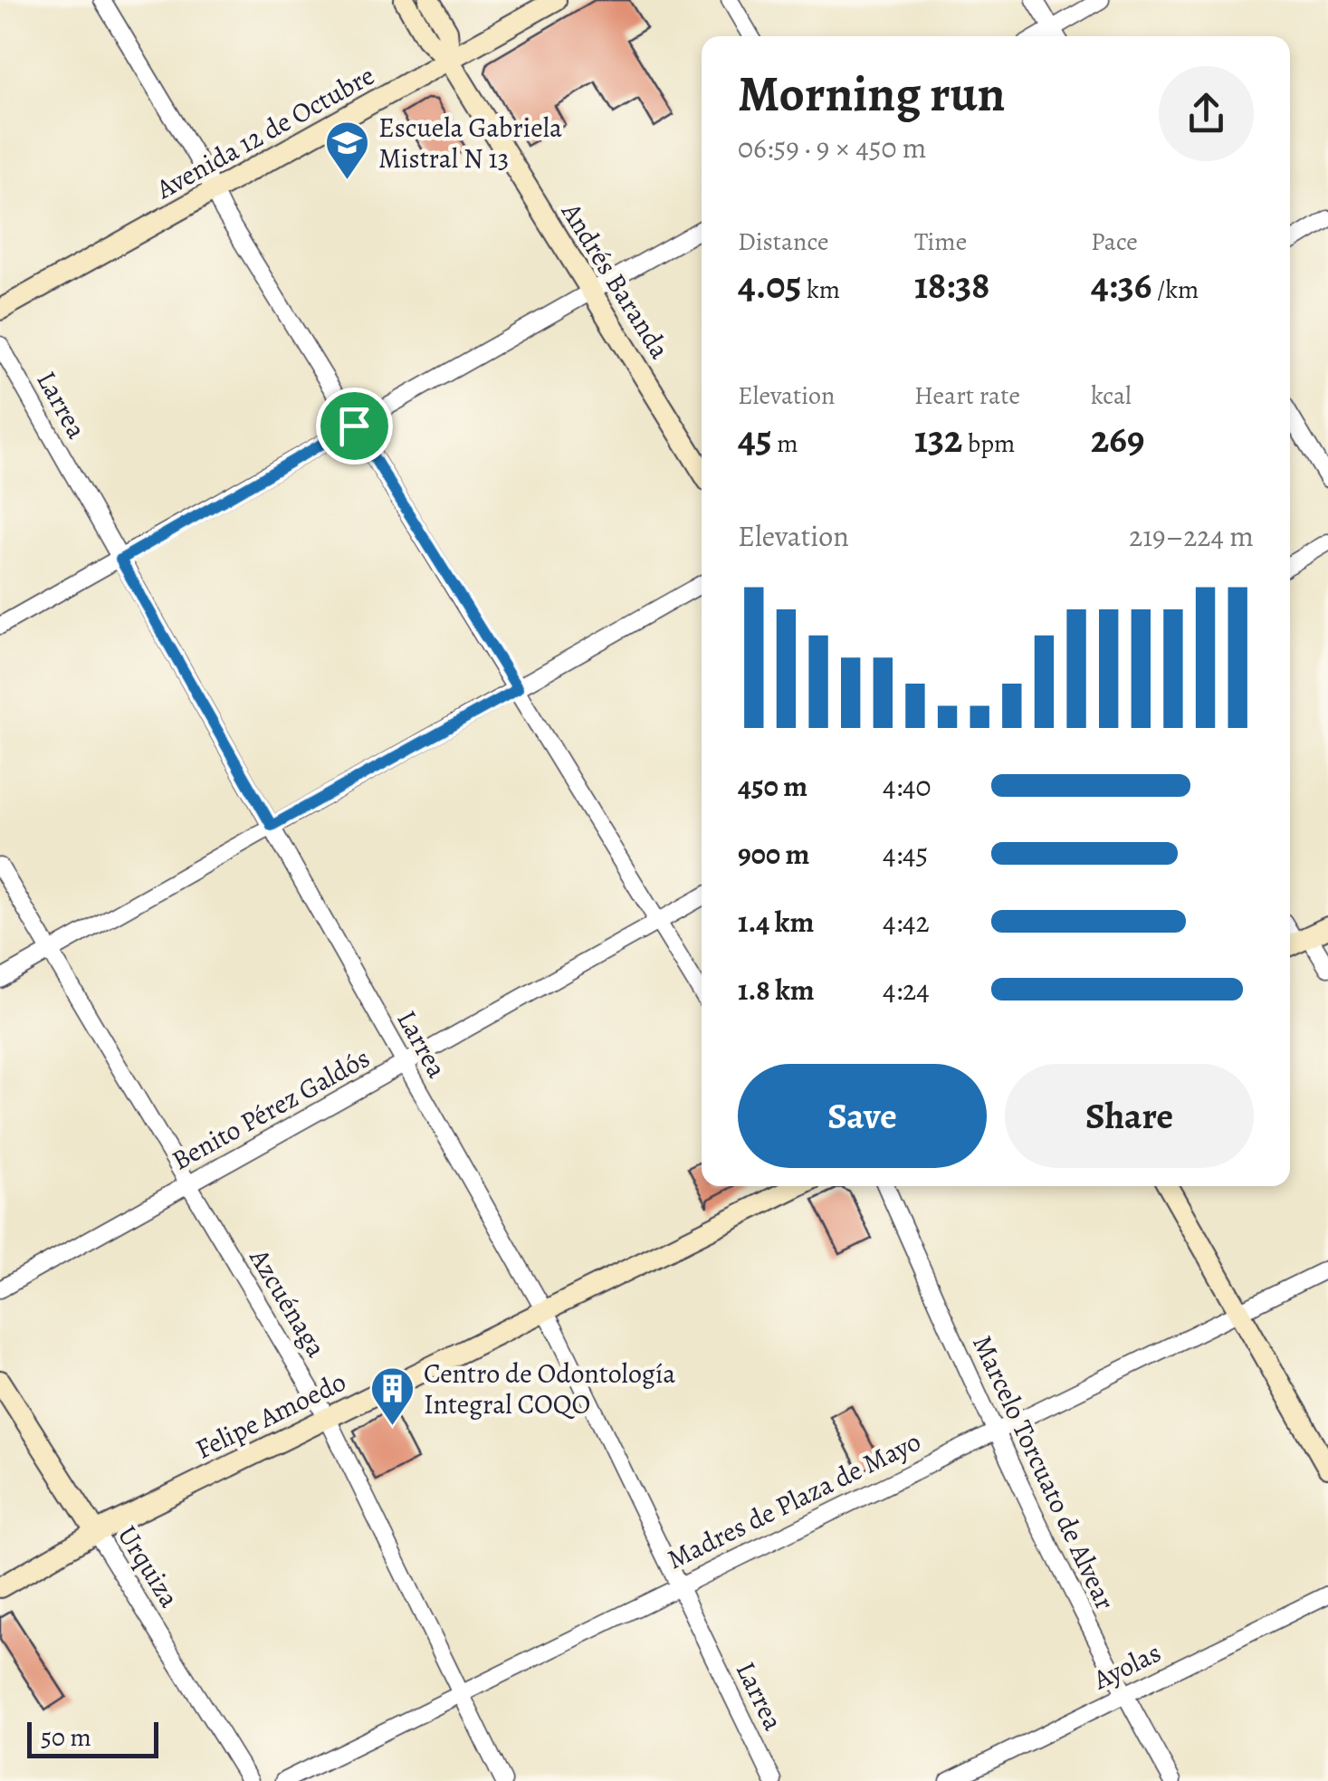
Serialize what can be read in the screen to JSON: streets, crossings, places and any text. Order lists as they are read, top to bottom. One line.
{"streets":{"main road":["Avenida 12 de Octubre","Andrés Baranda","Felipe Amoedo","Urquiza"],"street":["Larrea","Benito Pérez Galdós","Azcuénaga","Marcelo Torcuato de Alvear","Madres de Plaza de Mayo","Ayolas"]},"crossings":[["Avenida 12 de Octubre","Andrés Baranda"],["Larrea","Benito Pérez Galdós"],["Larrea","Felipe Amoedo"],["Larrea","Madres de Plaza de Mayo"],["Benito Pérez Galdós","Azcuénaga"],["Azcuénaga","Felipe Amoedo"],["Azcuénaga","Madres de Plaza de Mayo"],["Felipe Amoedo","Urquiza"],["Marcelo Torcuato de Alvear","Madres de Plaza de Mayo"],["Marcelo Torcuato de Alvear","Ayolas"]],"places":{"school or university":["Escuela Gabriela Mistral N 13"],"building":["Centro de Odontología Integral COQO"]},"scale_bar":"50 m","page":{"heading":["Morning run","06:59 · 9 × 450 m"],"stats":[["Distance","4.05 km"],["Time","18:38"],["Pace","4:36 /km"],["Elevation","45 m"],["Heart rate","132 bpm"],["kcal","269"]],"chart":["Elevation","219–224 m"],"list":[{"name":"450 m","note":"4:40"},{"name":"900 m","note":"4:45"},{"name":"1.4 km","note":"4:42"},{"name":"1.8 km","note":"4:24"}],"buttons":["Save","Share"],"scale":"50 m"}}
